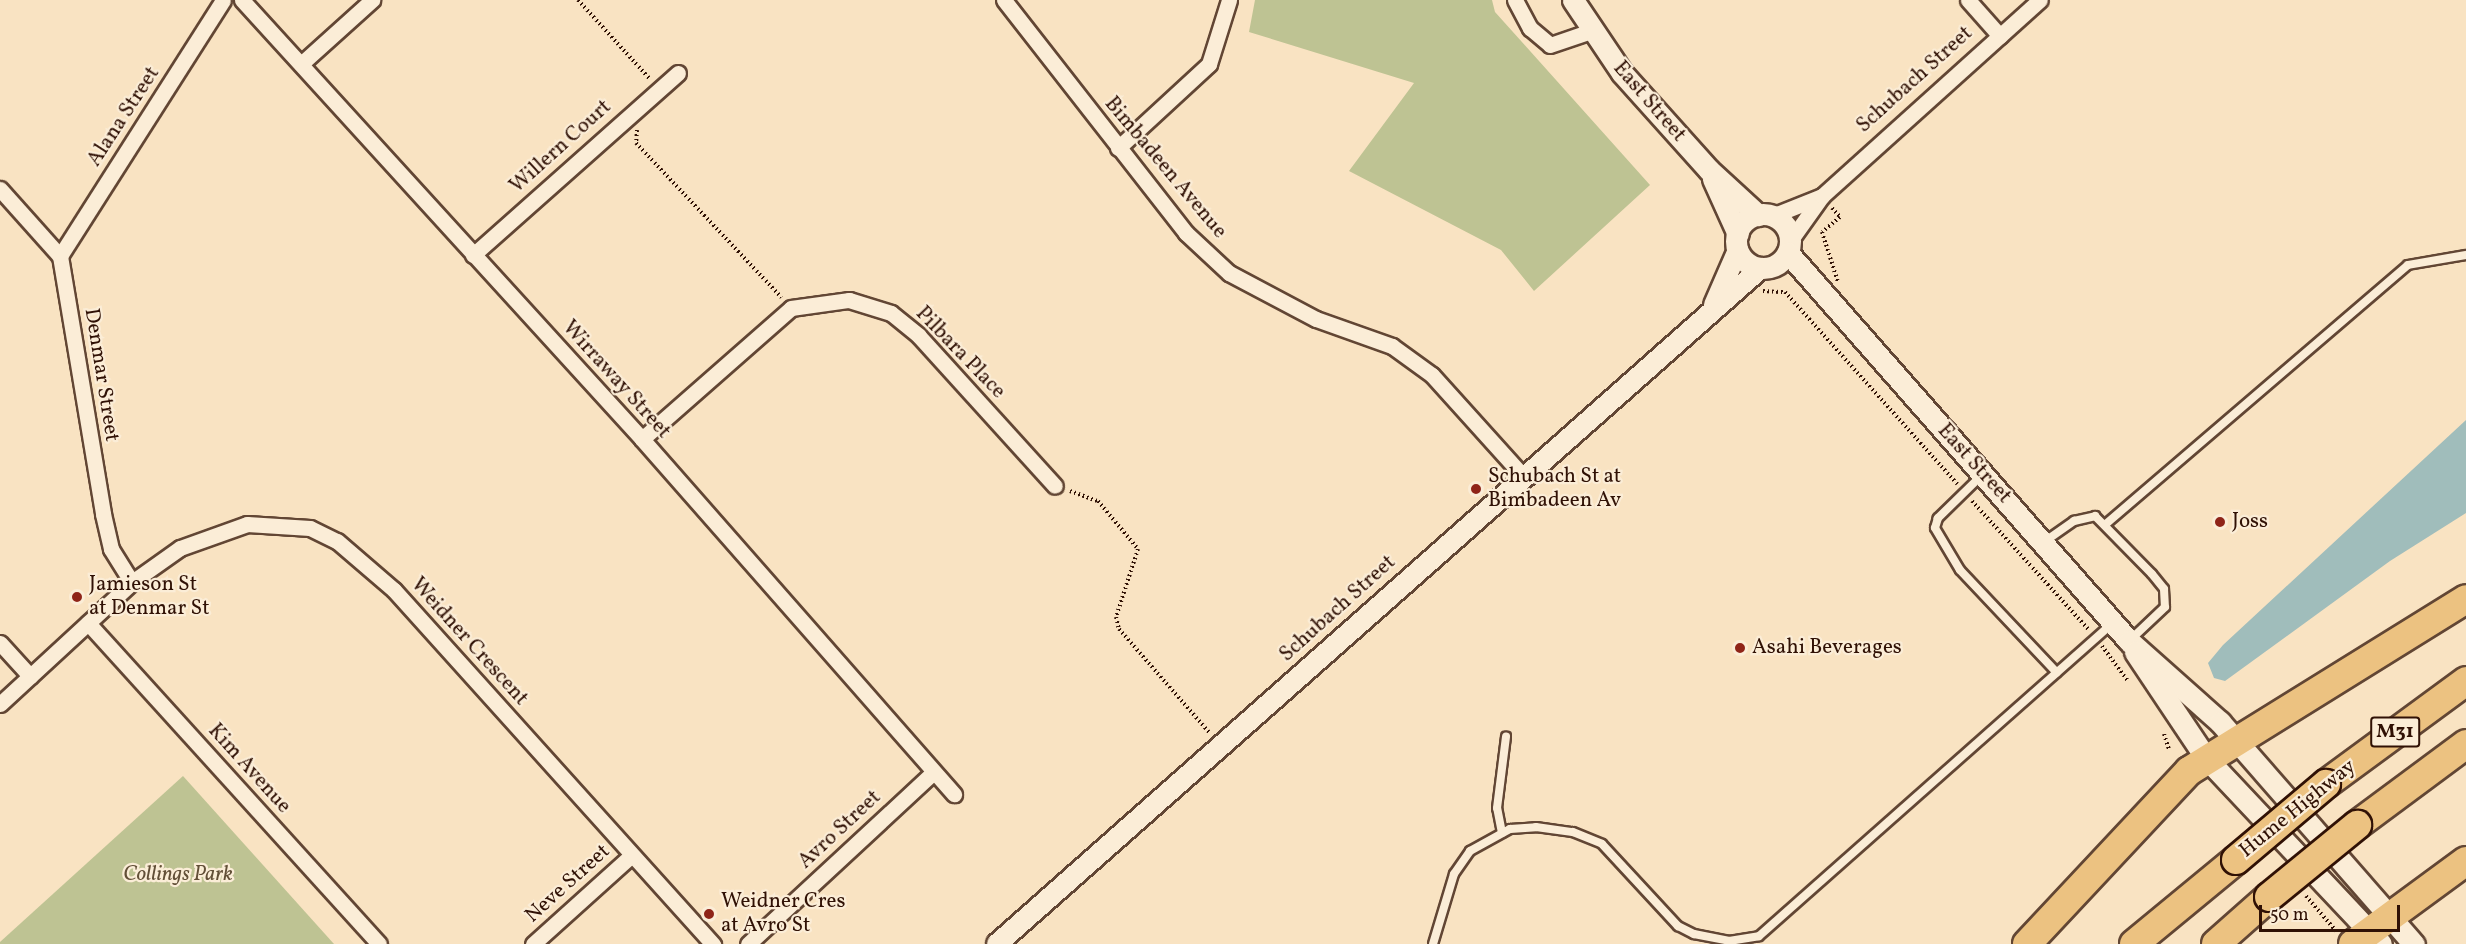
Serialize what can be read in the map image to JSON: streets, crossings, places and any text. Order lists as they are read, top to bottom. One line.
{"streets":{"highway":["M31","Hume Highway"],"main road":["East Street"],"street":["Schubach Street","Alana Street","Willern Court","Bimbadeen Avenue","Pilbara Place","Denmar Street","Wirraway Street","Weidner Crescent","Kim Avenue","Avro Street","Neve Street"]},"crossings":[["Schubach Street","East Street"],["Schubach Street","Bimbadeen Avenue"],["Alana Street","Denmar Street"],["Willern Court","Wirraway Street"],["Denmar Street","Weidner Crescent"],["Wirraway Street","Avro Street"],["Weidner Crescent","Kim Avenue"],["Weidner Crescent","Neve Street"]],"parks":["Collings Park"],"places":["Schubach St at Bimbadeen Av","Joss","Jamieson St at Denmar St","Asahi Beverages","Weidner Cres at Avro St"],"scale_bar":"50 m"}
